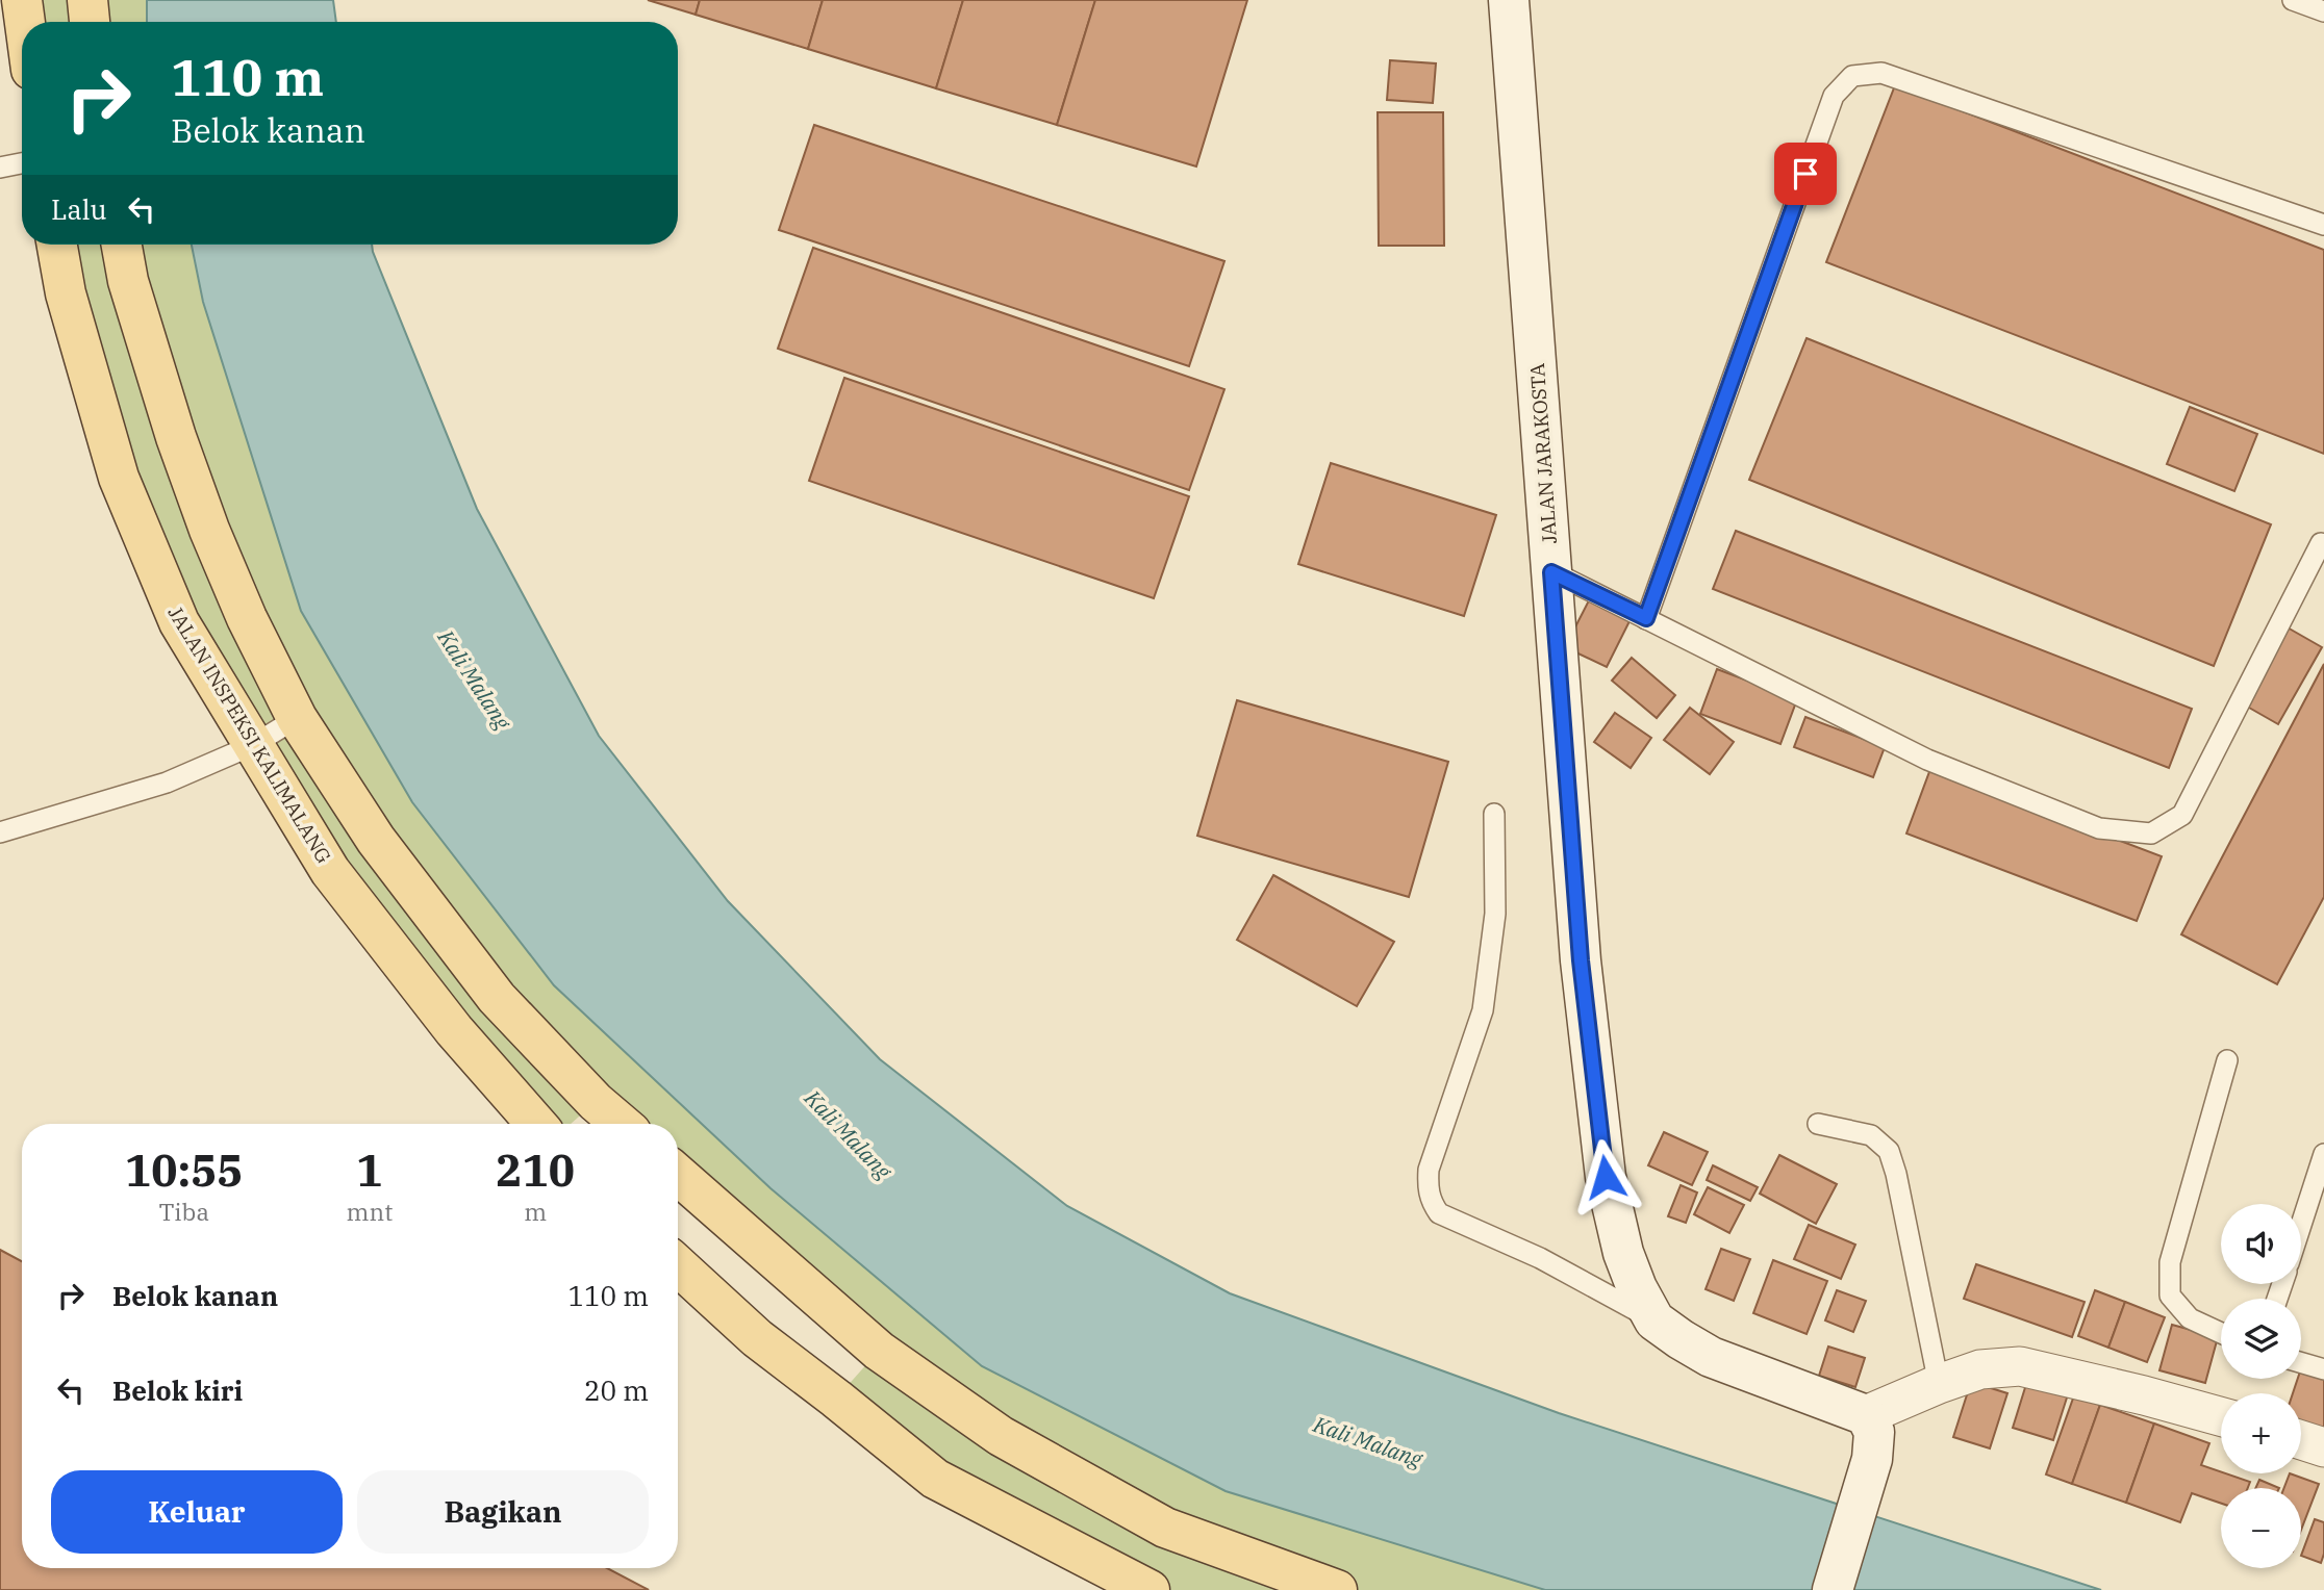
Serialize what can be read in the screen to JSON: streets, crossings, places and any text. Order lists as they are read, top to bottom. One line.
{"streets":{"main road":["JALAN INSPEKSI KALIMALANG"],"street":["JALAN JARAKOSTA"]},"water":["Kali Malang"],"page":{"turn":["110 m","Belok kanan"],"then":"Lalu","eta":["10:55","Tiba","1","mnt","210","m"],"map_buttons":["+","−"],"list":[{"name":"Belok kanan","value":"110 m"},{"name":"Belok kiri","value":"20 m"}],"buttons":["Keluar","Bagikan"]}}
